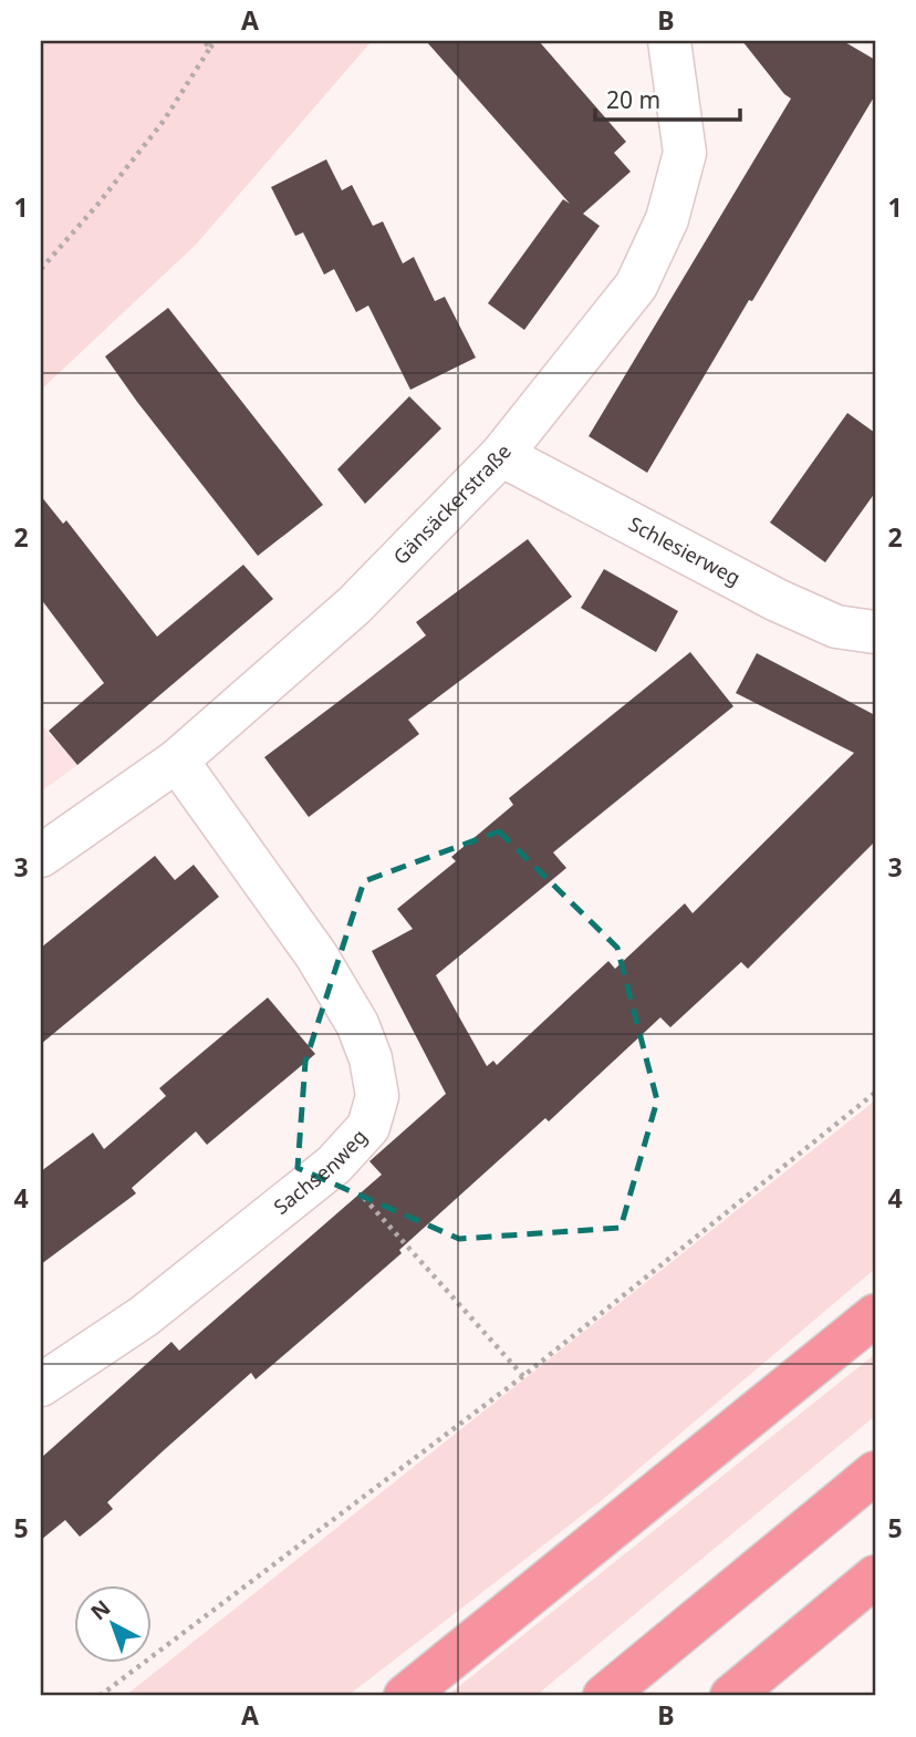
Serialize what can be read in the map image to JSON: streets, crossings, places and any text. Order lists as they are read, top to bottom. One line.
{"streets":{"street":["Gänsäckerstraße","Schlesierweg","Sachsenweg"]},"crossings":[["Gänsäckerstraße","Schlesierweg"],["Gänsäckerstraße","Sachsenweg"]],"scale_bar":"20 m","north":"top left","grid":{"columns":["A","B"],"rows":["1","2","3","4","5"]}}
